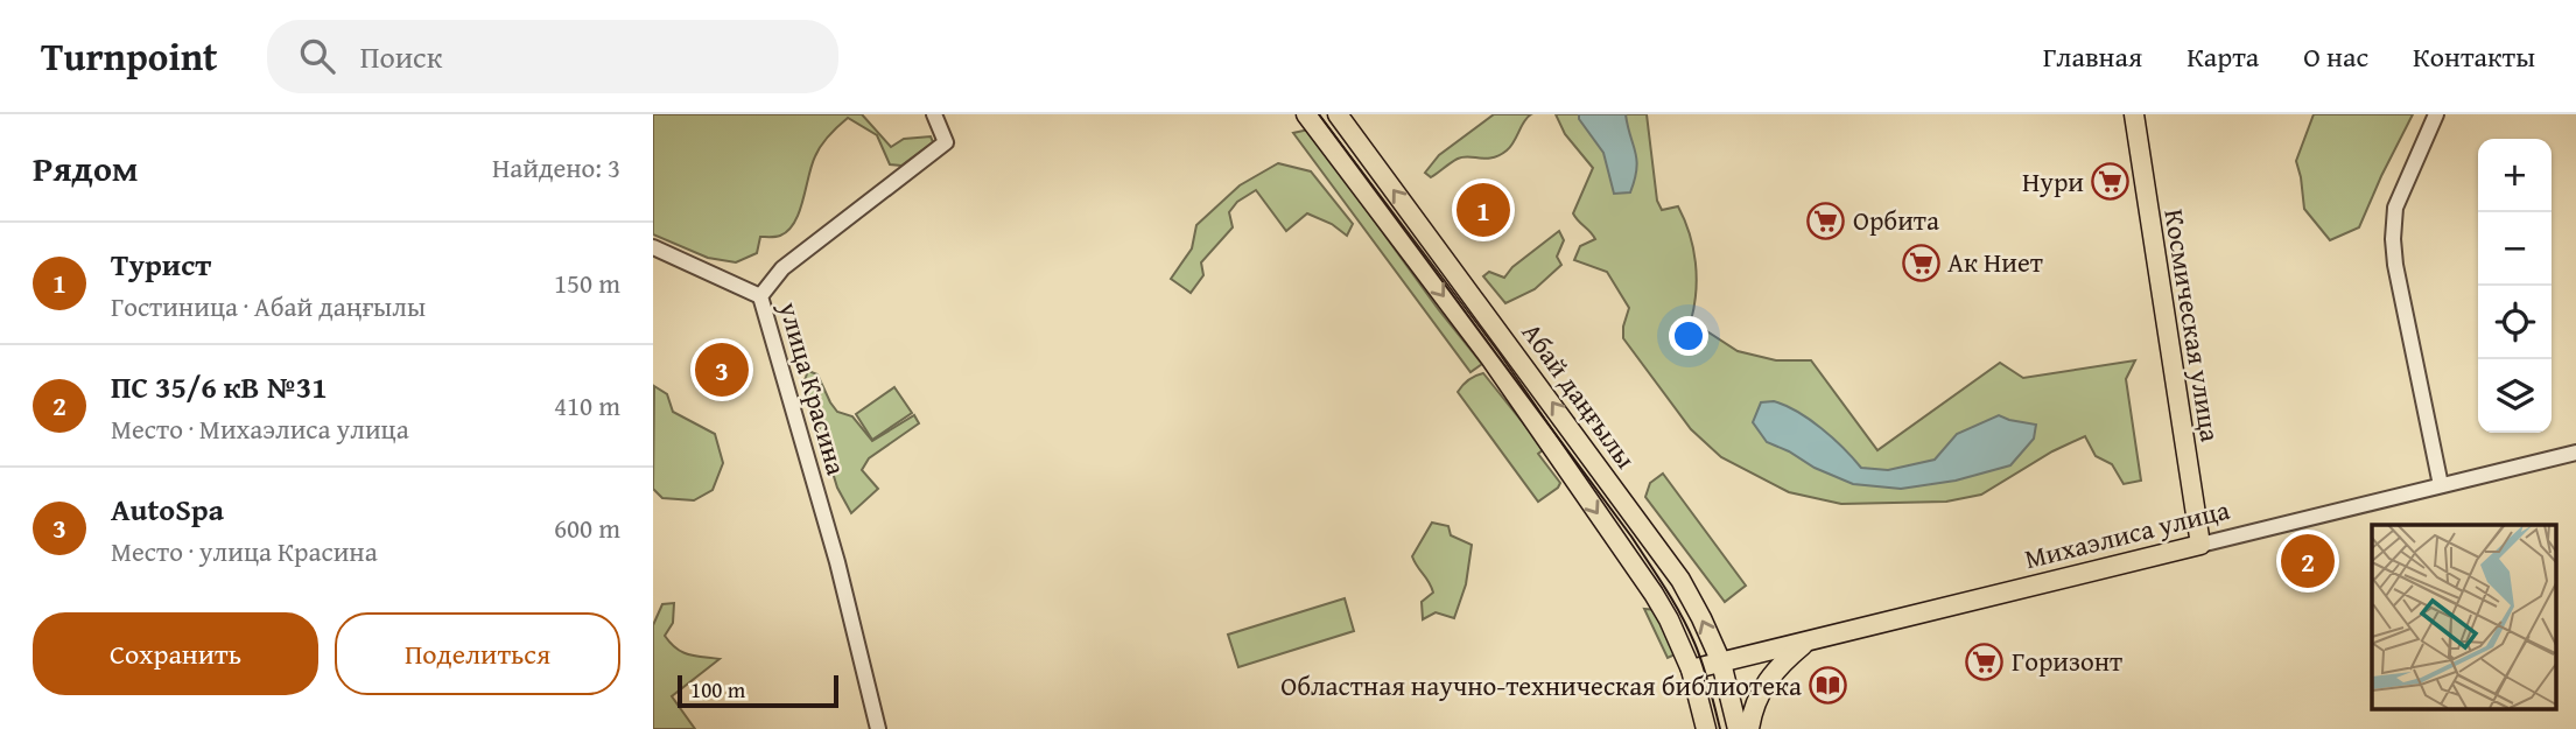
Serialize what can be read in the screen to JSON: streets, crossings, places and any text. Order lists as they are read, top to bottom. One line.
{"streets":{"main road":["Космическая улица","Абай даңғылы","Михаэлиса улица"],"street":["улица Красина"]},"crossings":[["Космическая улица","Михаэлиса улица"],["Абай даңғылы","Михаэлиса улица"]],"places":{"supermarket":["Нури","Орбита","Ак Ниет","Горизонт"],"library":["Областная научно-техническая библиотека"]},"scale_bar":"100 m","page":{"header":"Turnpoint","search":"Поиск","nav":["Главная","Карта","О нас","Контакты"],"heading":["Рядом","Найдено: 3"],"map_buttons":["+","−"],"pins":["1","3","2"],"list":[{"mark":"1","name":"Турист","note":"Гостиница · Абай даңғылы","value":"150 m"},{"mark":"2","name":"ПС 35/6 кВ №31","note":"Место · Михаэлиса улица","value":"410 m"},{"mark":"3","name":"AutoSpa","note":"Место · улица Красина","value":"600 m"}],"buttons":["Сохранить","Поделиться"],"scale":"100 m"}}
